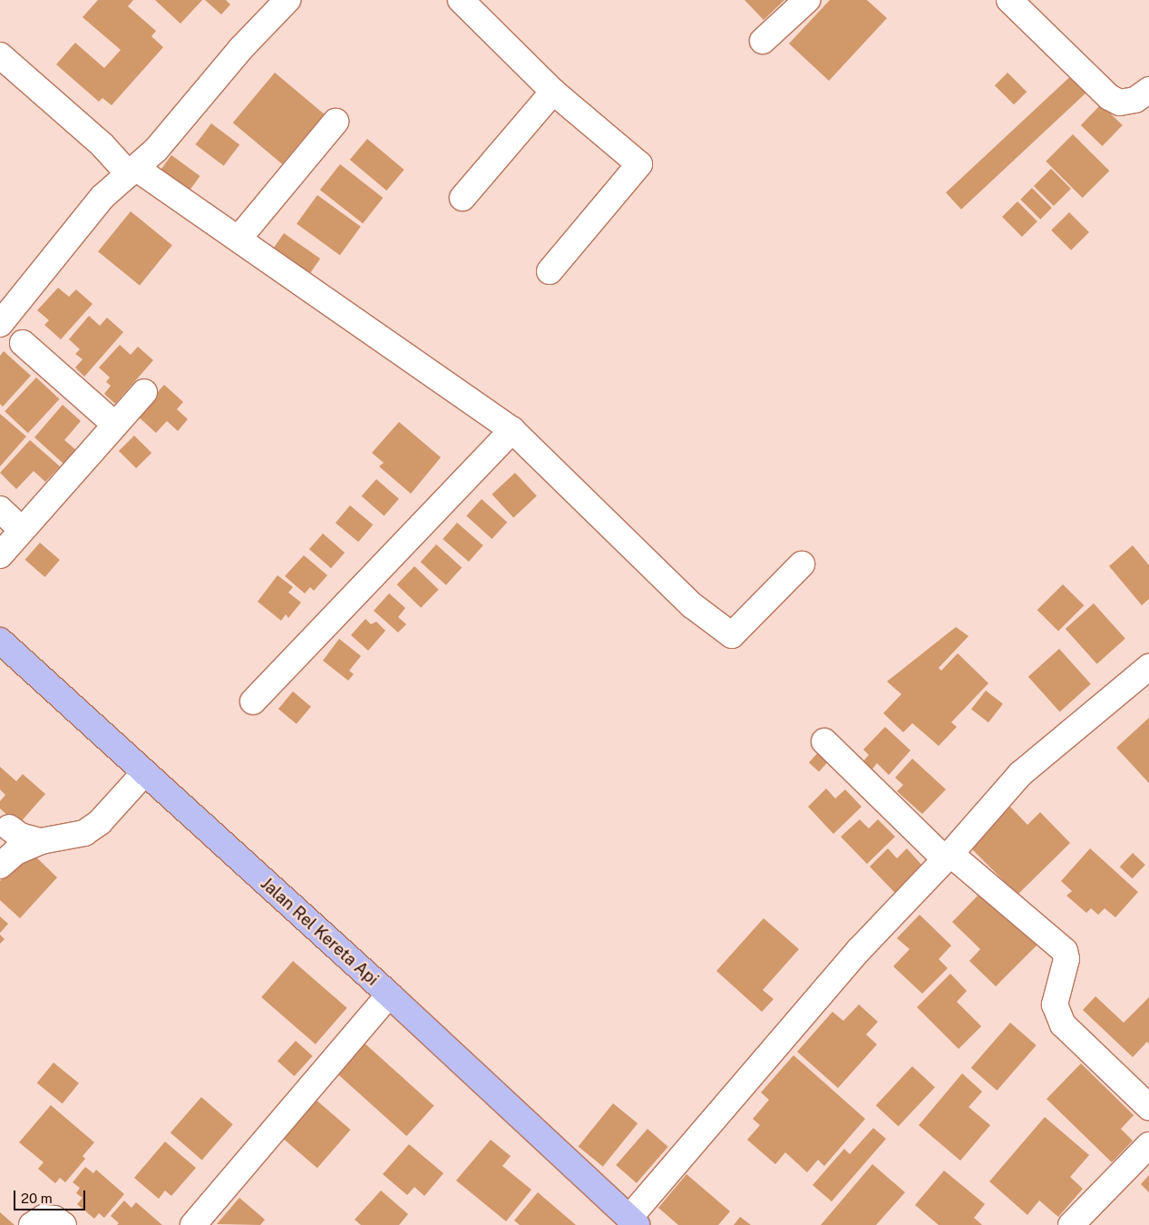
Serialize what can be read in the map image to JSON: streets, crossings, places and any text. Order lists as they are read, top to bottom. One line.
{"streets":{"main road":["Jalan Rel Kereta Api"]},"scale_bar":"20 m"}
